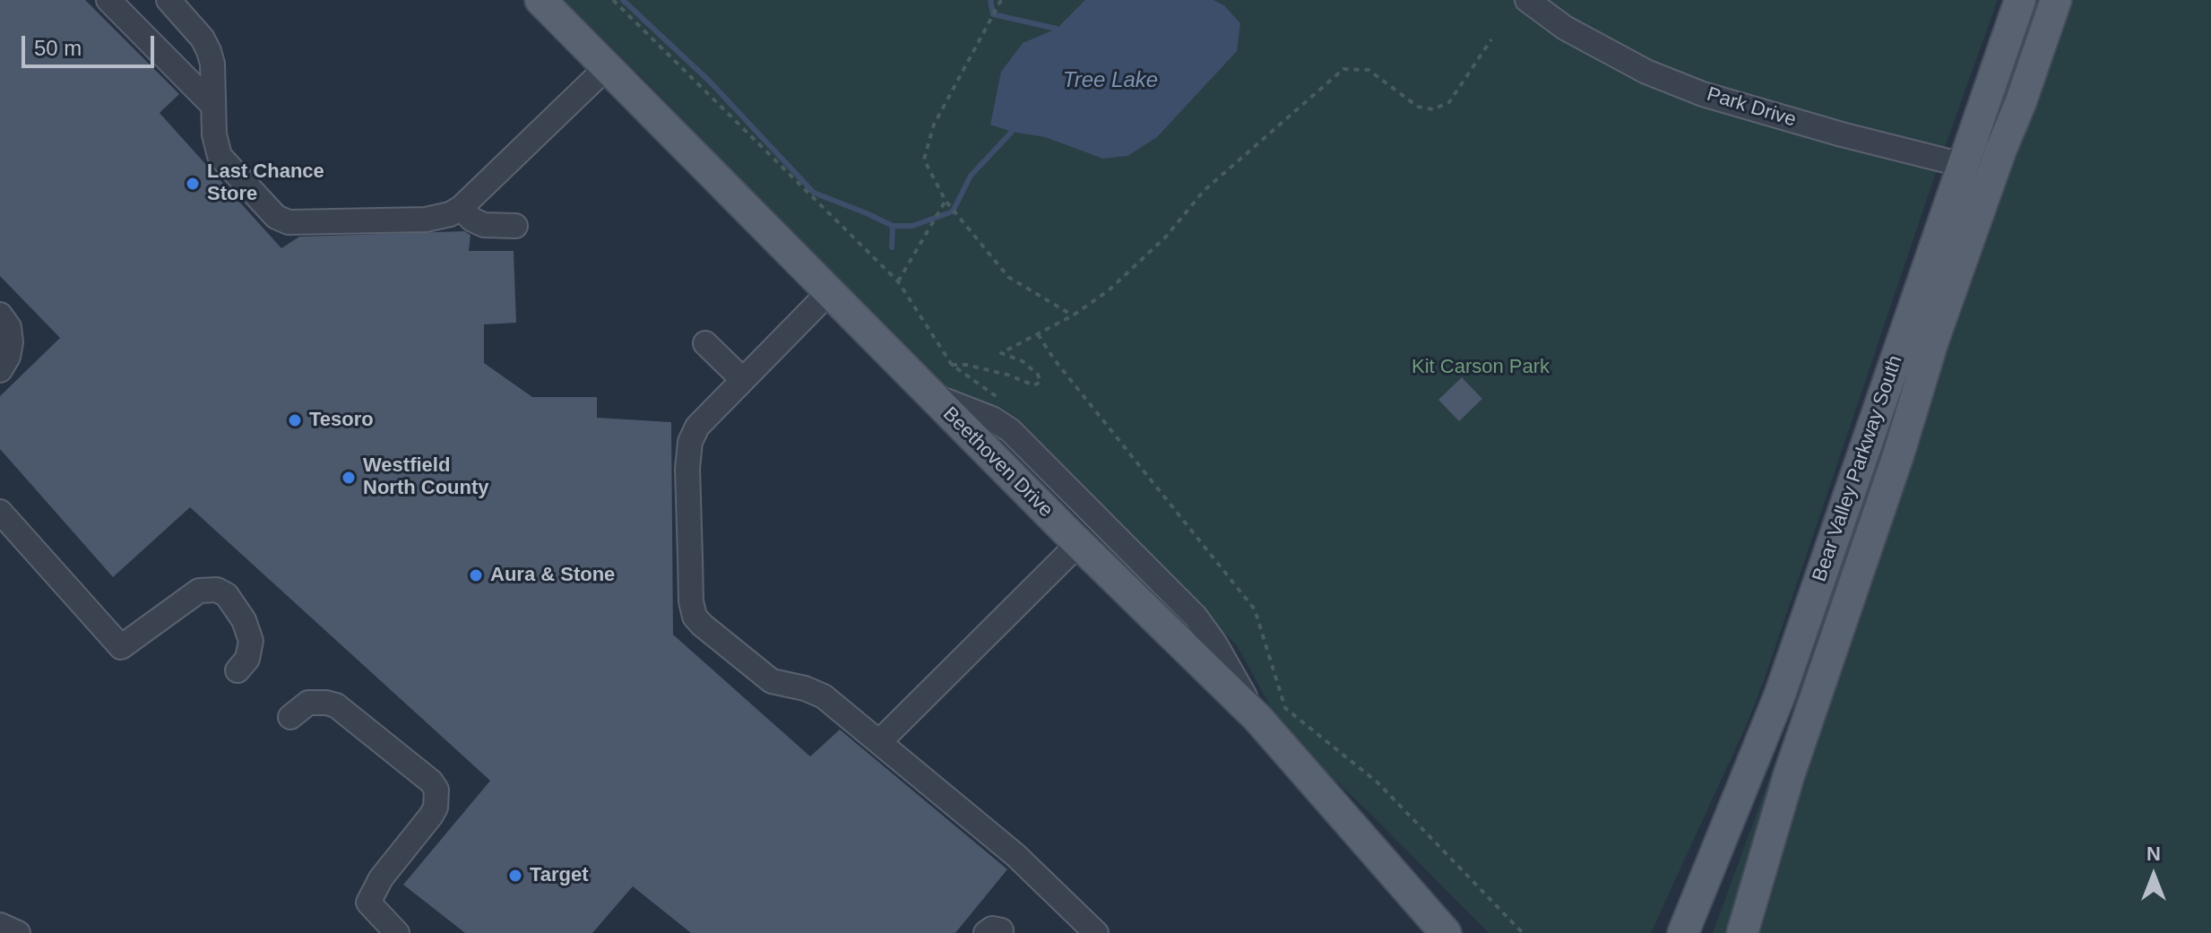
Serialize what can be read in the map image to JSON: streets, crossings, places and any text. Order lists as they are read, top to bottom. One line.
{"streets":{"main road":["Beethoven Drive","Bear Valley Parkway South"],"street":["Park Drive"]},"crossings":[["Park Drive","Bear Valley Parkway South"]],"water":["Tree Lake"],"parks":["Kit Carson Park"],"places":["Last Chance Store","Tesoro","Westfield North County","Aura & Stone","Target"],"scale_bar":"50 m","north":"top"}
